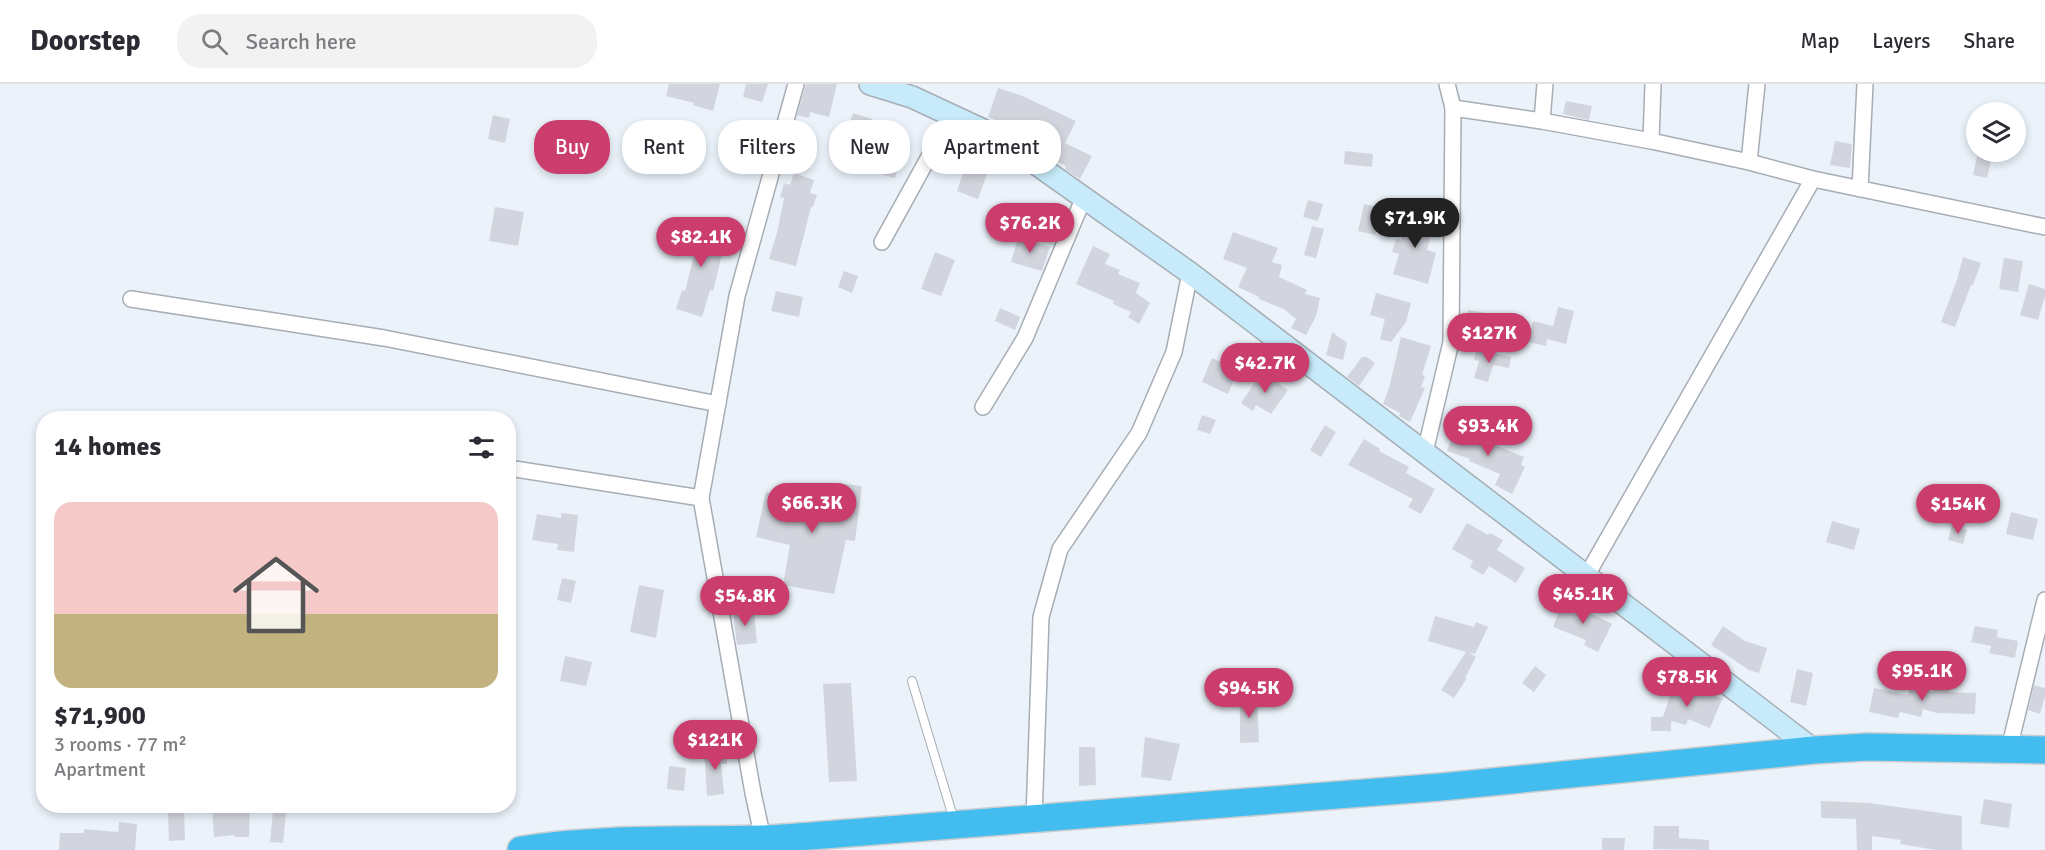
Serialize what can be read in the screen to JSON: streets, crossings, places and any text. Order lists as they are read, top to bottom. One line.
{"page":{"header":"Doorstep","search":"Search here","nav":["Map","Layers","Share"],"chip":["Buy","Rent","Filters","New","Apartment"],"price":["$71.9K","$76.2K","$82.1K","$127K","$42.7K","$93.4K","$66.3K","$154K","$45.1K","$54.8K","$95.1K","$78.5K","$94.5K","$121K"],"heading":"14 homes","list":[{"name":"$71,900","note":"3 rooms · 77 m² · Apartment"}]}}
